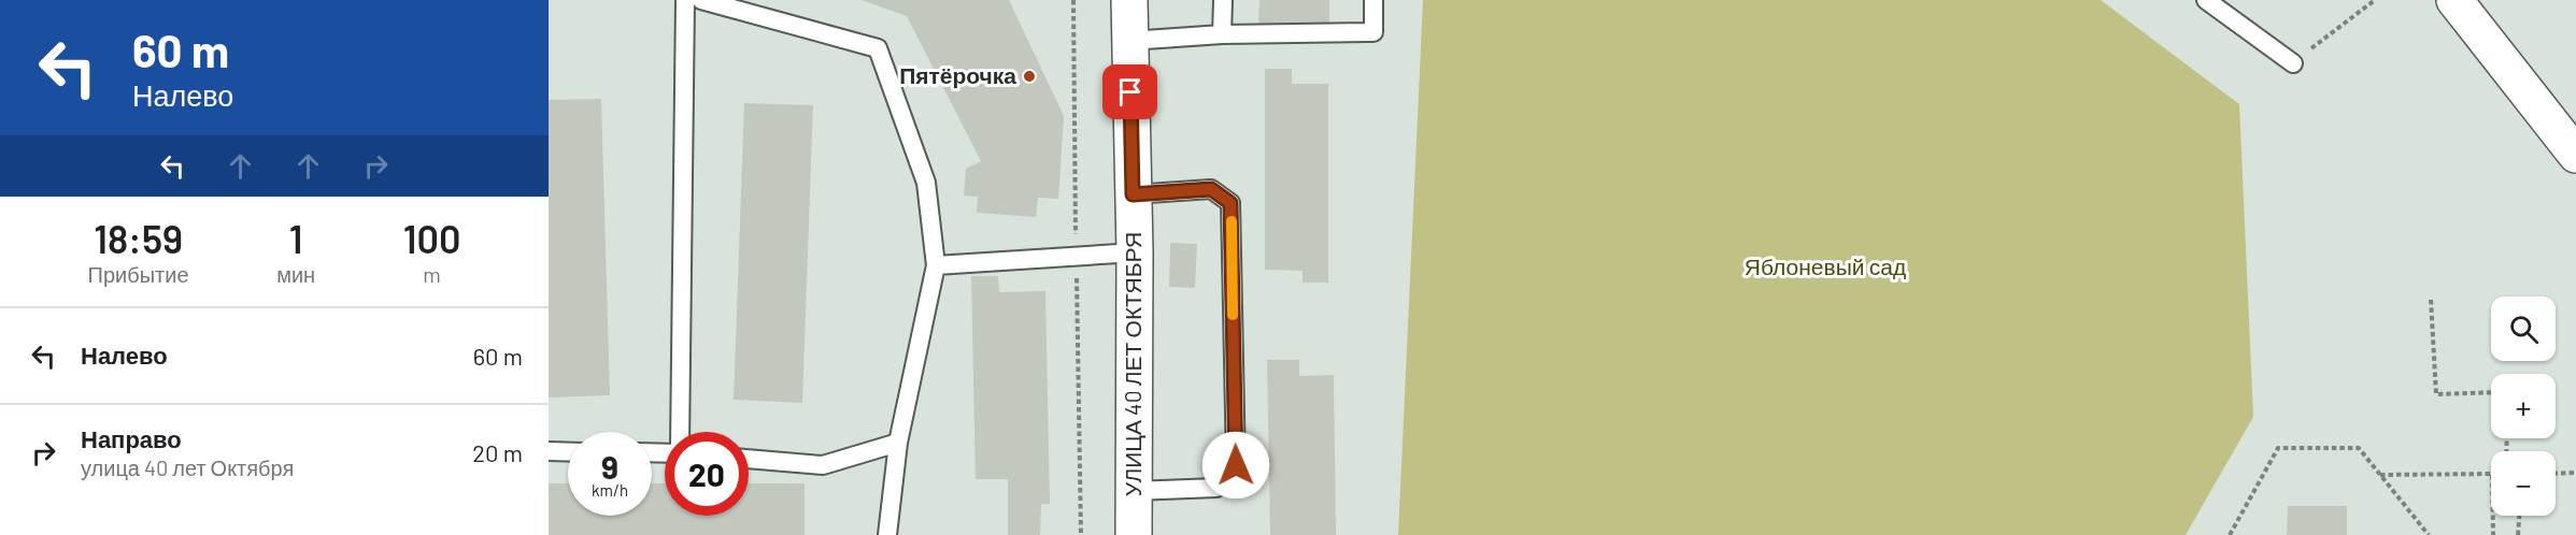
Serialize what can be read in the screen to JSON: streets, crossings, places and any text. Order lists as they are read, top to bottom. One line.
{"streets":{"street":["УЛИЦА 40 ЛЕТ ОКТЯБРЯ"]},"parks":["Яблоневый сад"],"places":["Пятёрочка"],"page":{"turn":["60 m","Налево"],"eta":["18:59","Прибытие","1","мин","100","m"],"map_buttons":["+","−"],"list":[{"name":"Налево","value":"60 m"},{"name":"Направо","note":"улица 40 лет Октября","value":"20 m"}],"speed":"9 km/h","limit":"20"}}
